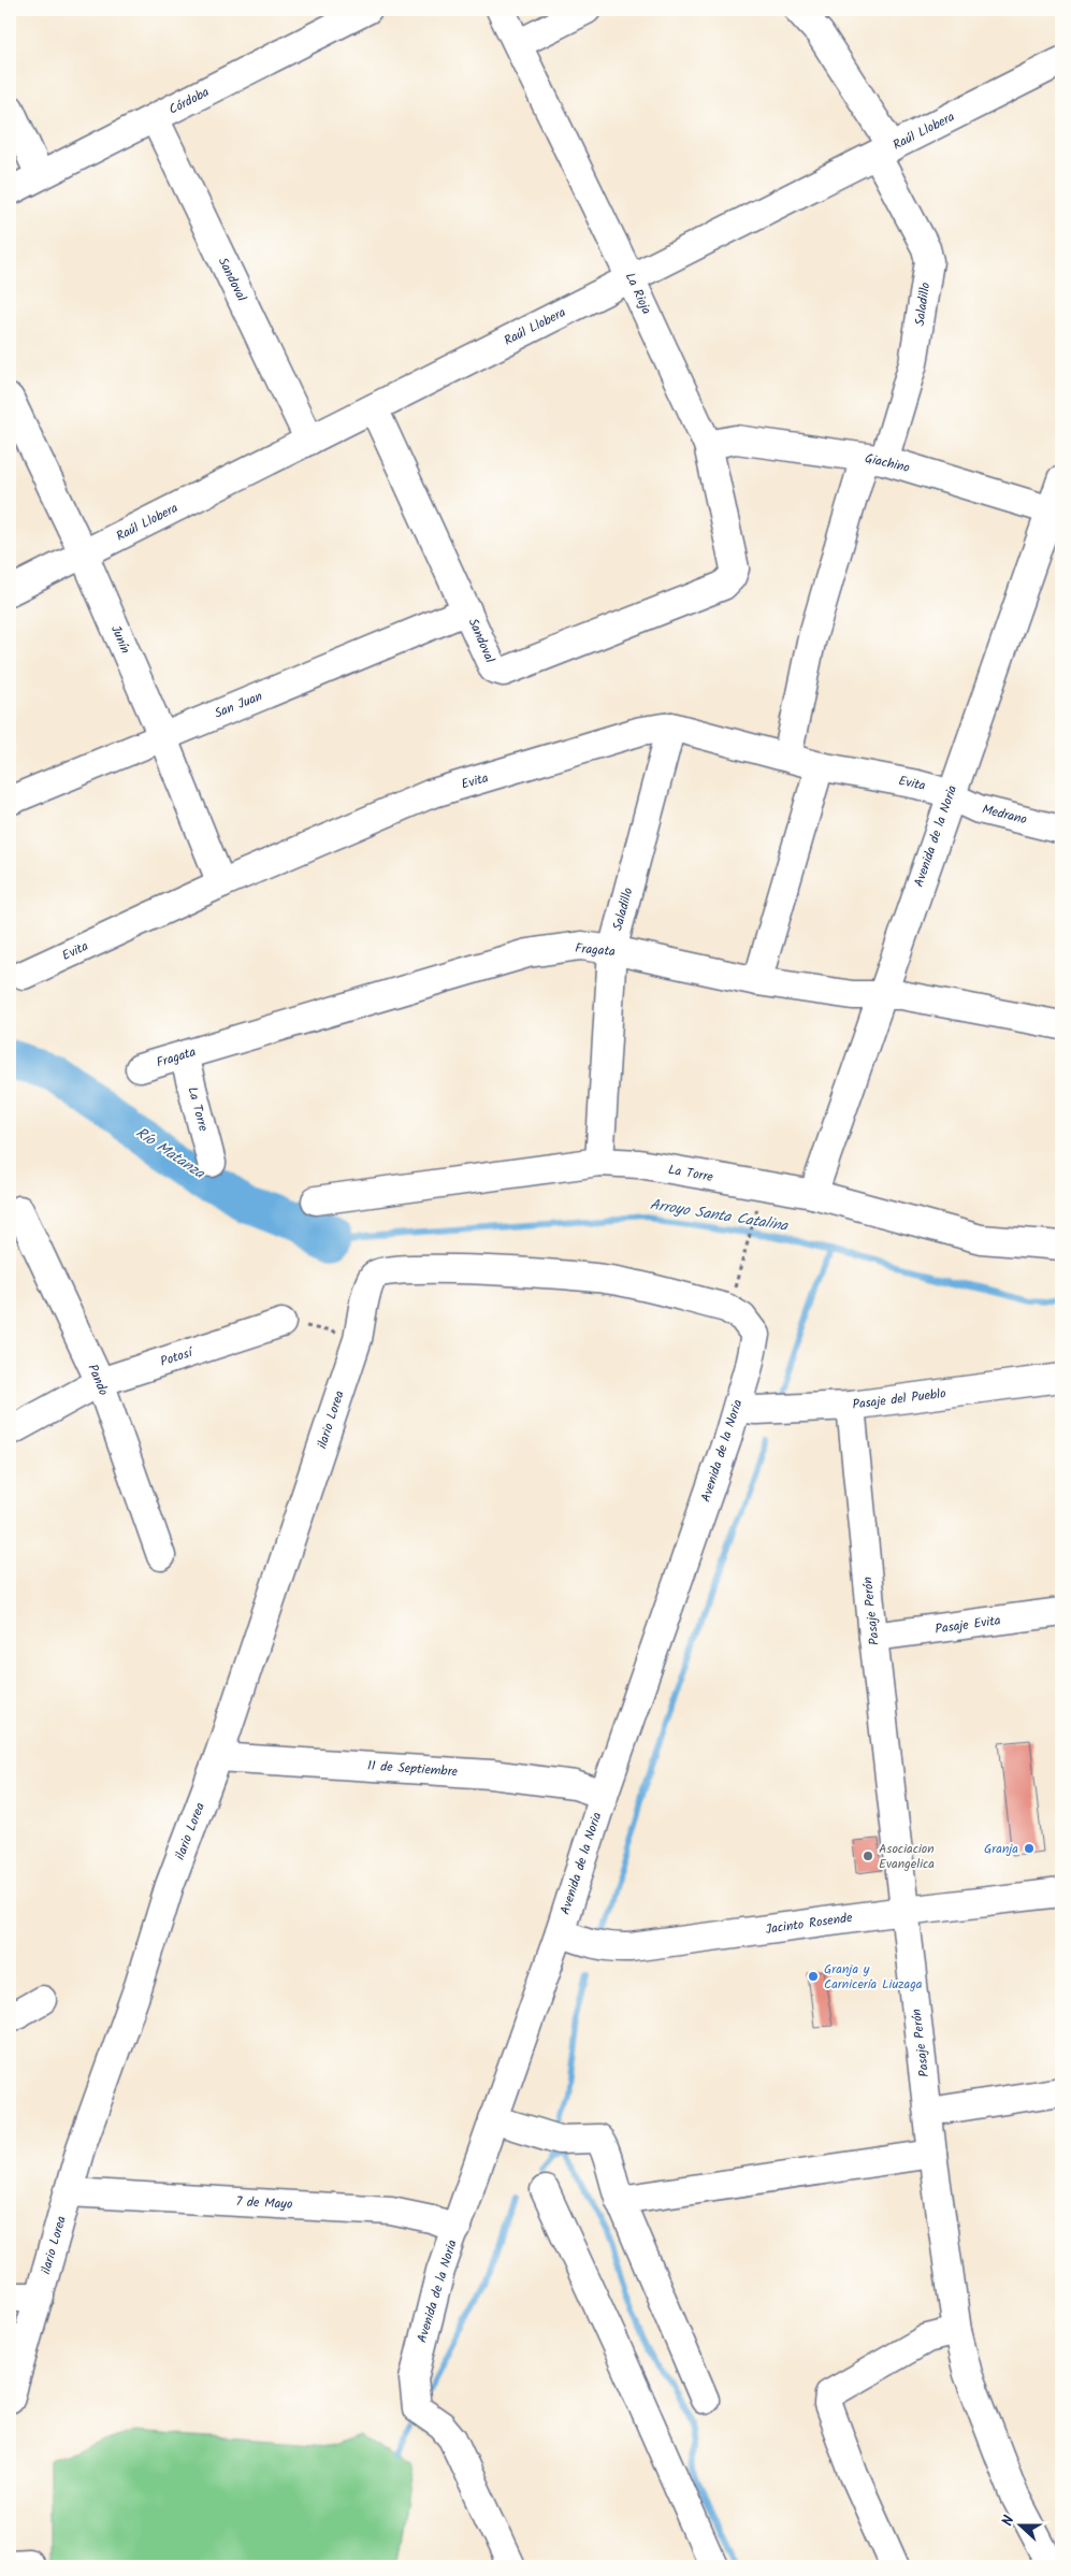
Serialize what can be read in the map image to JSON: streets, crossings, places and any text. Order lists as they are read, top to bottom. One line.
{"streets":{"street":["Córdoba","Raúl Llobera","Sandoval","La Rioja","Saladillo","Giachino","Junín","San Juan","Evita","Medrano","Avenida de la Noria","Fragata","La Torre","Potosí","Pando","Pasaje del Pueblo","ilario Lorea","Pasaje Perón","Pasaje Evita","11 de Septiembre","Jacinto Rosende","7 de Mayo"]},"crossings":[["Córdoba","Sandoval"],["Raúl Llobera","Sandoval"],["Raúl Llobera","La Rioja"],["Raúl Llobera","Saladillo"],["Raúl Llobera","Junín"],["Sandoval","La Rioja"],["Sandoval","San Juan"],["La Rioja","Giachino"],["Saladillo","Giachino"],["Saladillo","Evita"],["Saladillo","Fragata"],["Saladillo","La Torre"],["Giachino","Avenida de la Noria"],["Junín","San Juan"],["Junín","Evita"],["Evita","Medrano"],["Evita","Avenida de la Noria"],["Medrano","Avenida de la Noria"],["Avenida de la Noria","Fragata"],["Avenida de la Noria","La Torre"],["Avenida de la Noria","Pasaje del Pueblo"],["Avenida de la Noria","ilario Lorea"],["Avenida de la Noria","11 de Septiembre"],["Avenida de la Noria","Jacinto Rosende"],["Avenida de la Noria","7 de Mayo"],["Fragata","La Torre"],["Potosí","Pando"],["Pasaje del Pueblo","Pasaje Perón"],["ilario Lorea","11 de Septiembre"],["ilario Lorea","7 de Mayo"],["Pasaje Perón","Pasaje Evita"],["Pasaje Perón","Jacinto Rosende"]],"water":["Río Matanza","Arroyo Santa Catalina"],"places":["Granja","Asociacion Evangelica","Granja y Carnicería Liuzaga"],"north":"left"}
